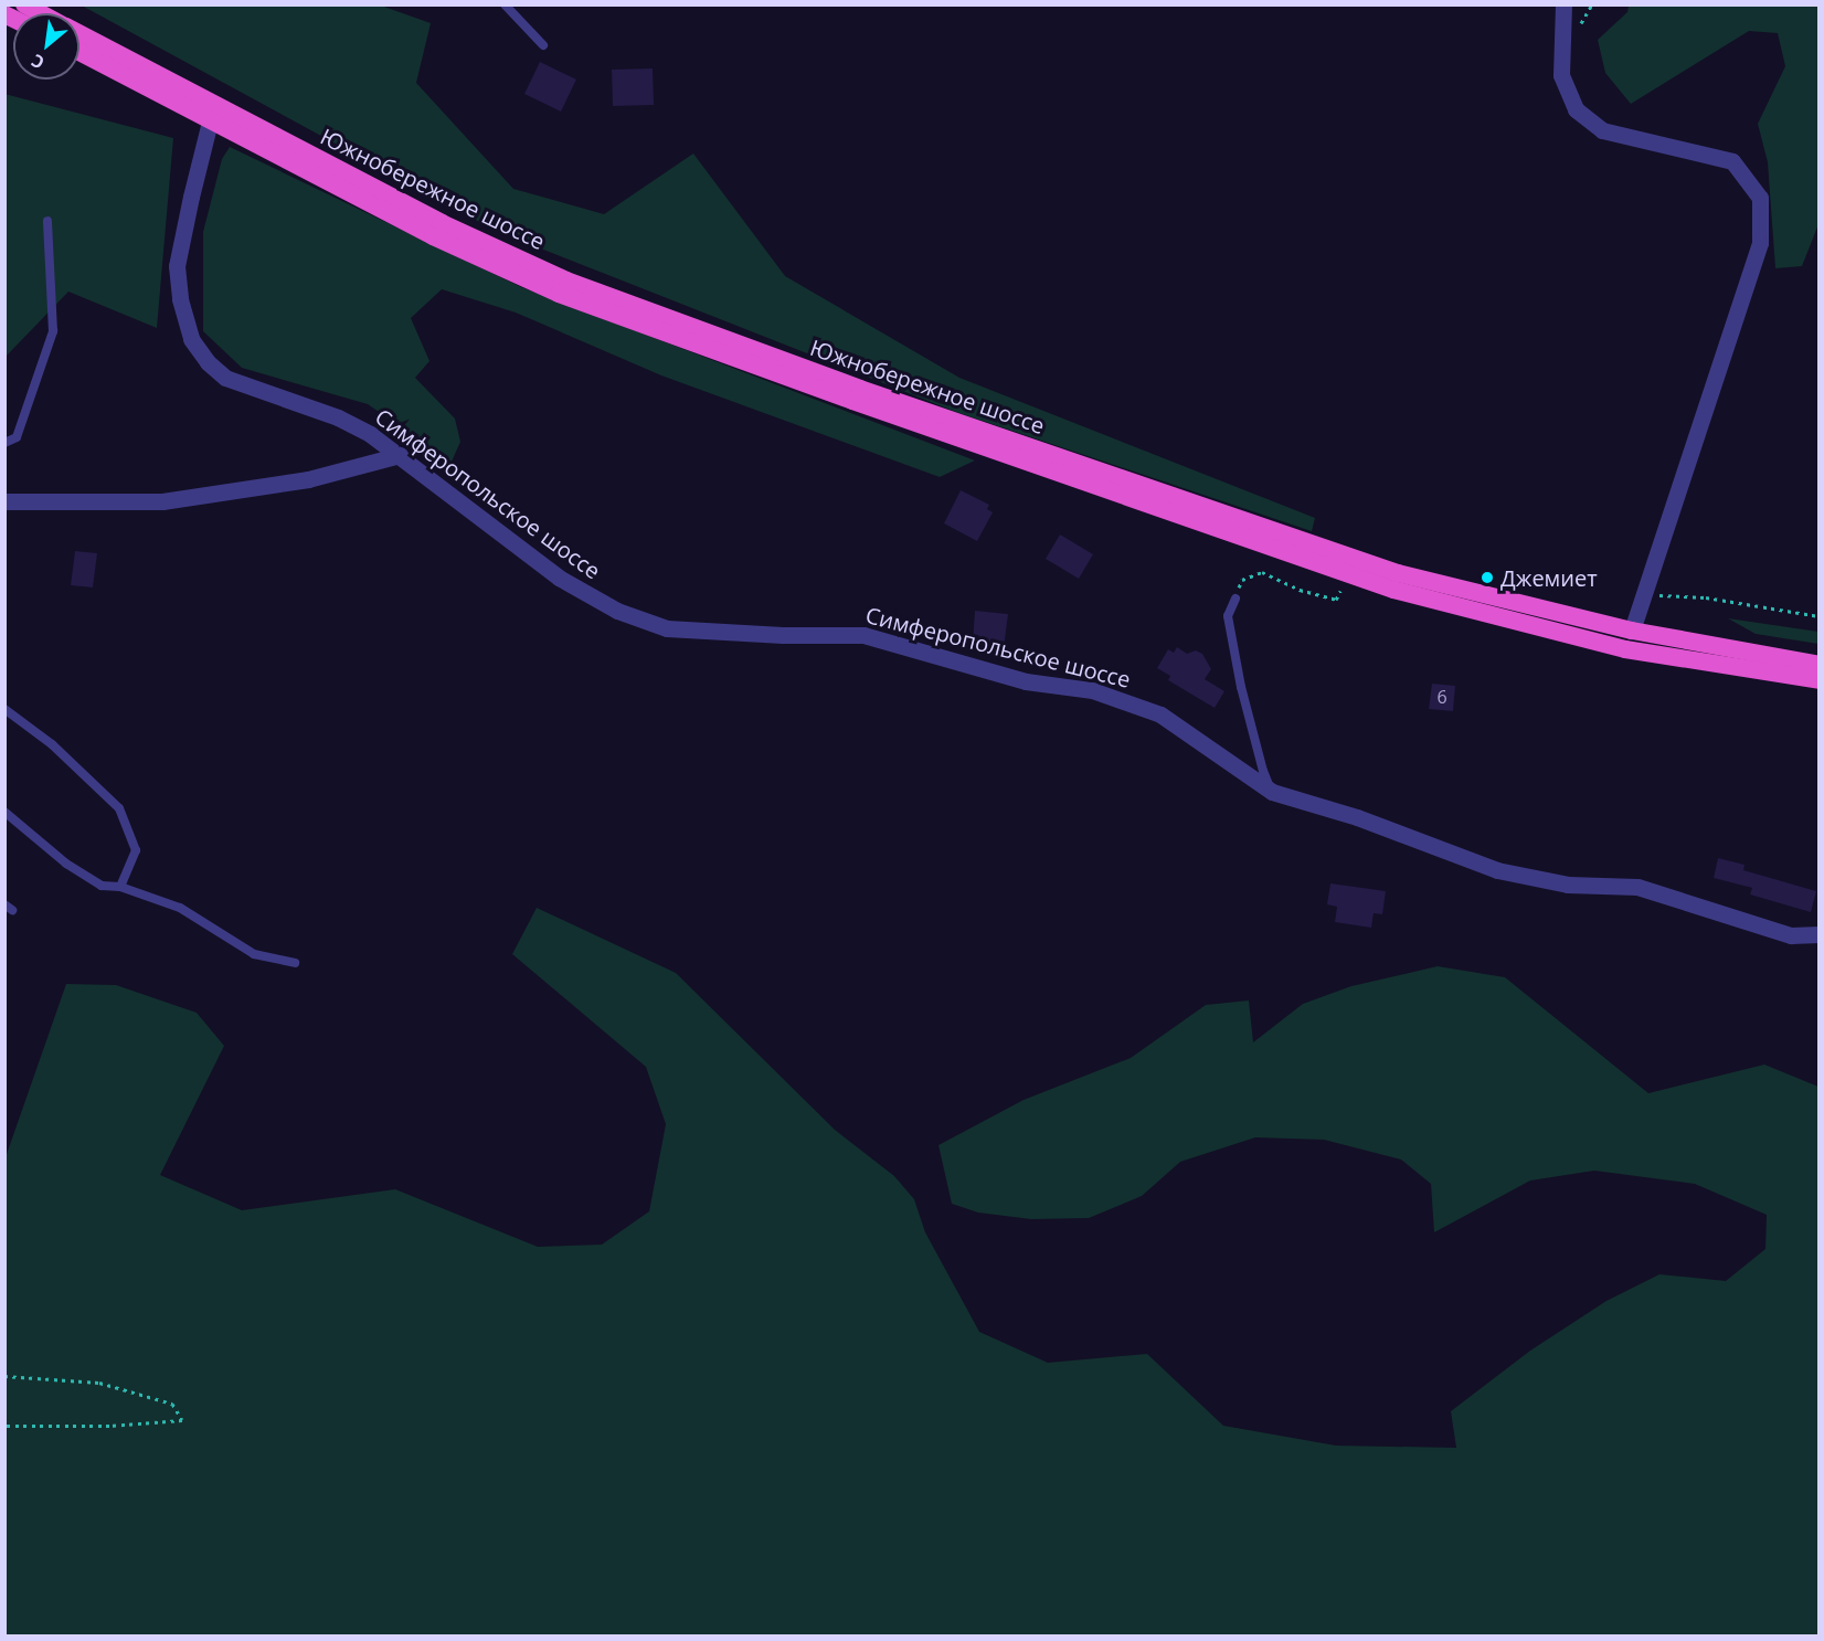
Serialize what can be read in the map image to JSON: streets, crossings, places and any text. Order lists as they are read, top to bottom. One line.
{"streets":{"highway":["Южнобережное шоссе"],"street":["Симферопольское шоссе"]},"crossings":[["Южнобережное шоссе","Симферопольское шоссе"]],"places":["Джемиет"],"house_numbers":["6"],"north":"bottom left"}
